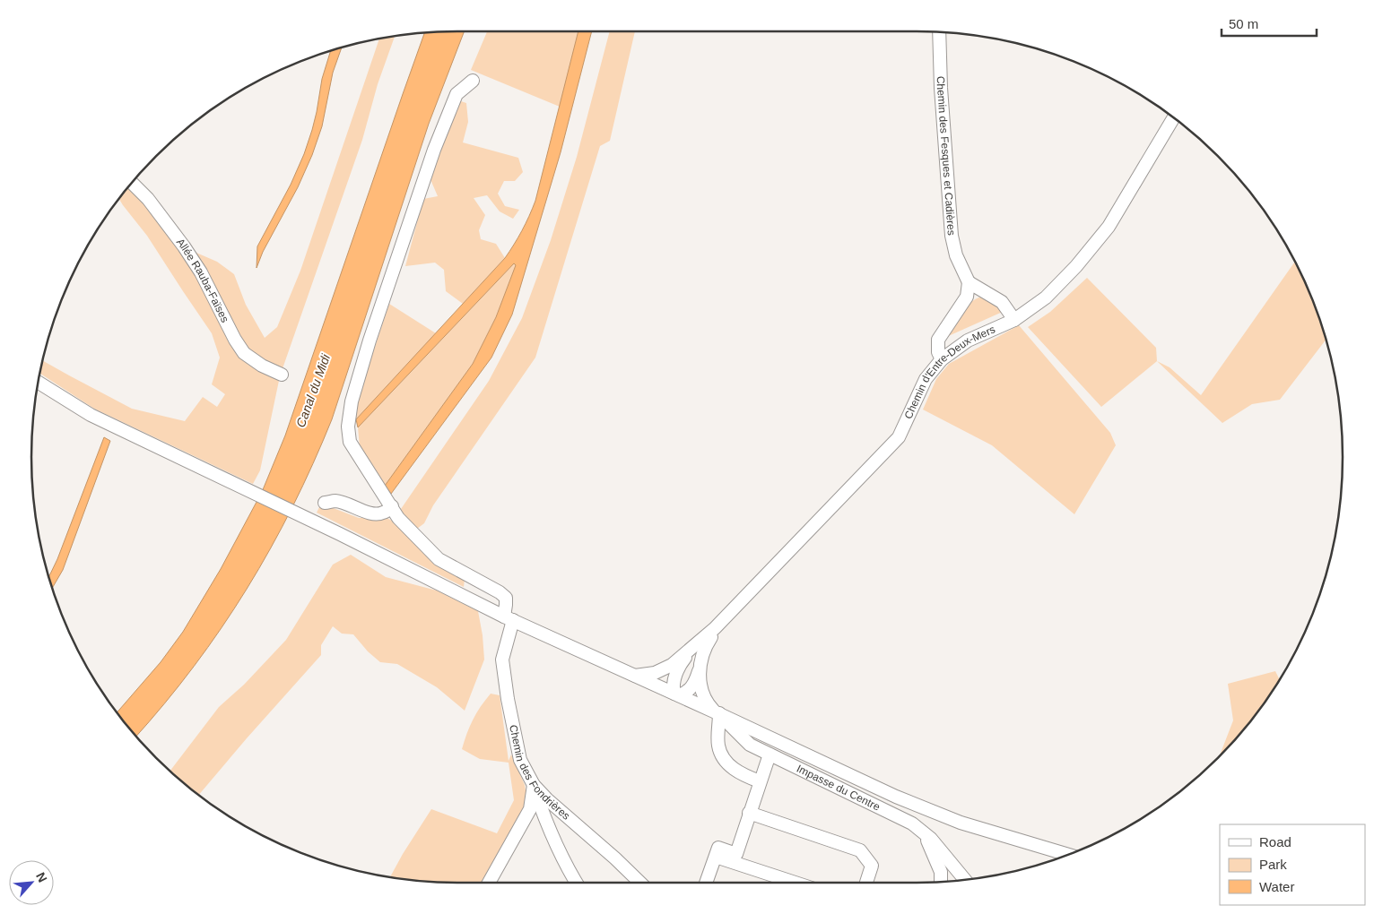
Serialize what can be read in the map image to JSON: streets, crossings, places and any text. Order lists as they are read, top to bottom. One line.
{"streets":{"street":["Chemin des Fesques et Cadières","Allée Rauba-Faïses","Chemin d'Entre-Deux-Mers","Chemin des Fondrières","Impasse du Centre"]},"crossings":[["Chemin d'Entre-Deux-Mers","Impasse du Centre"]],"water":["Canal du Midi"],"legend":["Road","Park","Water"],"scale_bar":"50 m","north":"top right"}
